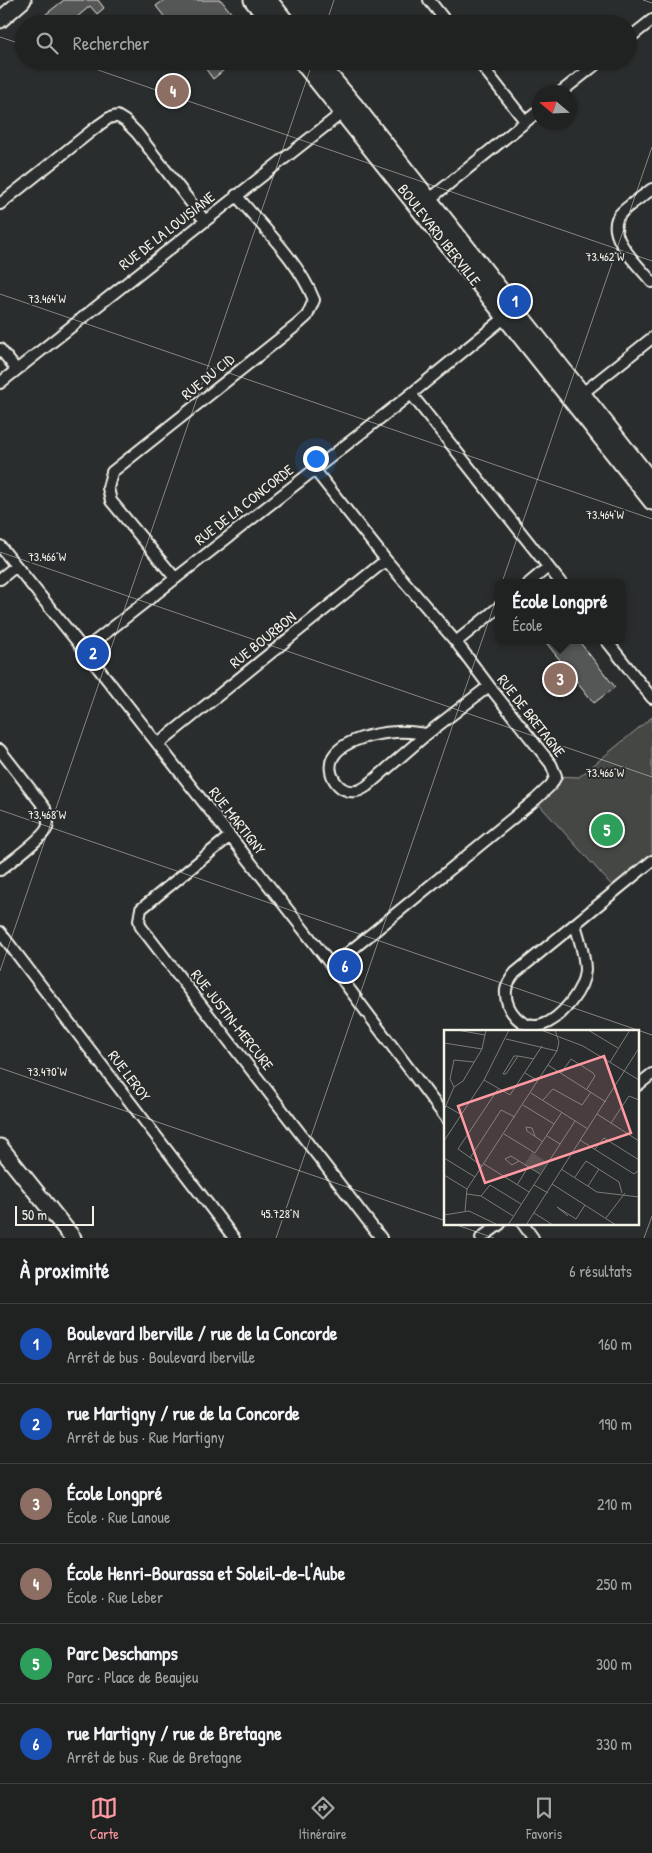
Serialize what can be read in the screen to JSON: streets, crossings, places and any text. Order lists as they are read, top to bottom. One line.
{"streets":{"street":["RUE DE LA LOUISIANE","BOULEVARD IBERVILLE","RUE DU CID","RUE DE LA CONCORDE","RUE BOURBON","RUE DE BRETAGNE","RUE MARTIGNY","RUE JUSTIN-MERCURE","RUE LEROY"]},"crossings":[["RUE DE LA LOUISIANE","BOULEVARD IBERVILLE"],["RUE DE LA LOUISIANE","RUE DU CID"],["BOULEVARD IBERVILLE","RUE DE LA CONCORDE"],["RUE DU CID","RUE DE LA CONCORDE"],["RUE DE LA CONCORDE","RUE DE BRETAGNE"],["RUE DE LA CONCORDE","RUE MARTIGNY"],["RUE BOURBON","RUE DE BRETAGNE"],["RUE BOURBON","RUE MARTIGNY"],["RUE DE BRETAGNE","RUE MARTIGNY"],["RUE MARTIGNY","RUE JUSTIN-MERCURE"]],"scale_bar":"50 m","north":"left","page":{"search":"Rechercher","pins":["4","1","2","3","5","6"],"popup":["École Longpré","École"],"scale":"50 m","heading":["À proximité","6 résultats"],"list":[{"mark":"1","name":"Boulevard Iberville / rue de la Concorde","note":"Arrêt de bus · Boulevard Iberville","value":"160 m"},{"mark":"2","name":"rue Martigny / rue de la Concorde","note":"Arrêt de bus · Rue Martigny","value":"190 m"},{"mark":"3","name":"École Longpré","note":"École · Rue Lanoue","value":"210 m"},{"mark":"4","name":"École Henri-Bourassa et Soleil-de-l'Aube","note":"École · Rue Leber","value":"250 m"},{"mark":"5","name":"Parc Deschamps","note":"Parc · Place de Beaujeu","value":"300 m"},{"mark":"6","name":"rue Martigny / rue de Bretagne","note":"Arrêt de bus · Rue de Bretagne","value":"330 m"}],"nav":["Carte","Itinéraire","Favoris"]},"coordinates":["73.462°W","73.464°W","73.466°W","73.468°W","73.470°W","45.728°N"]}
